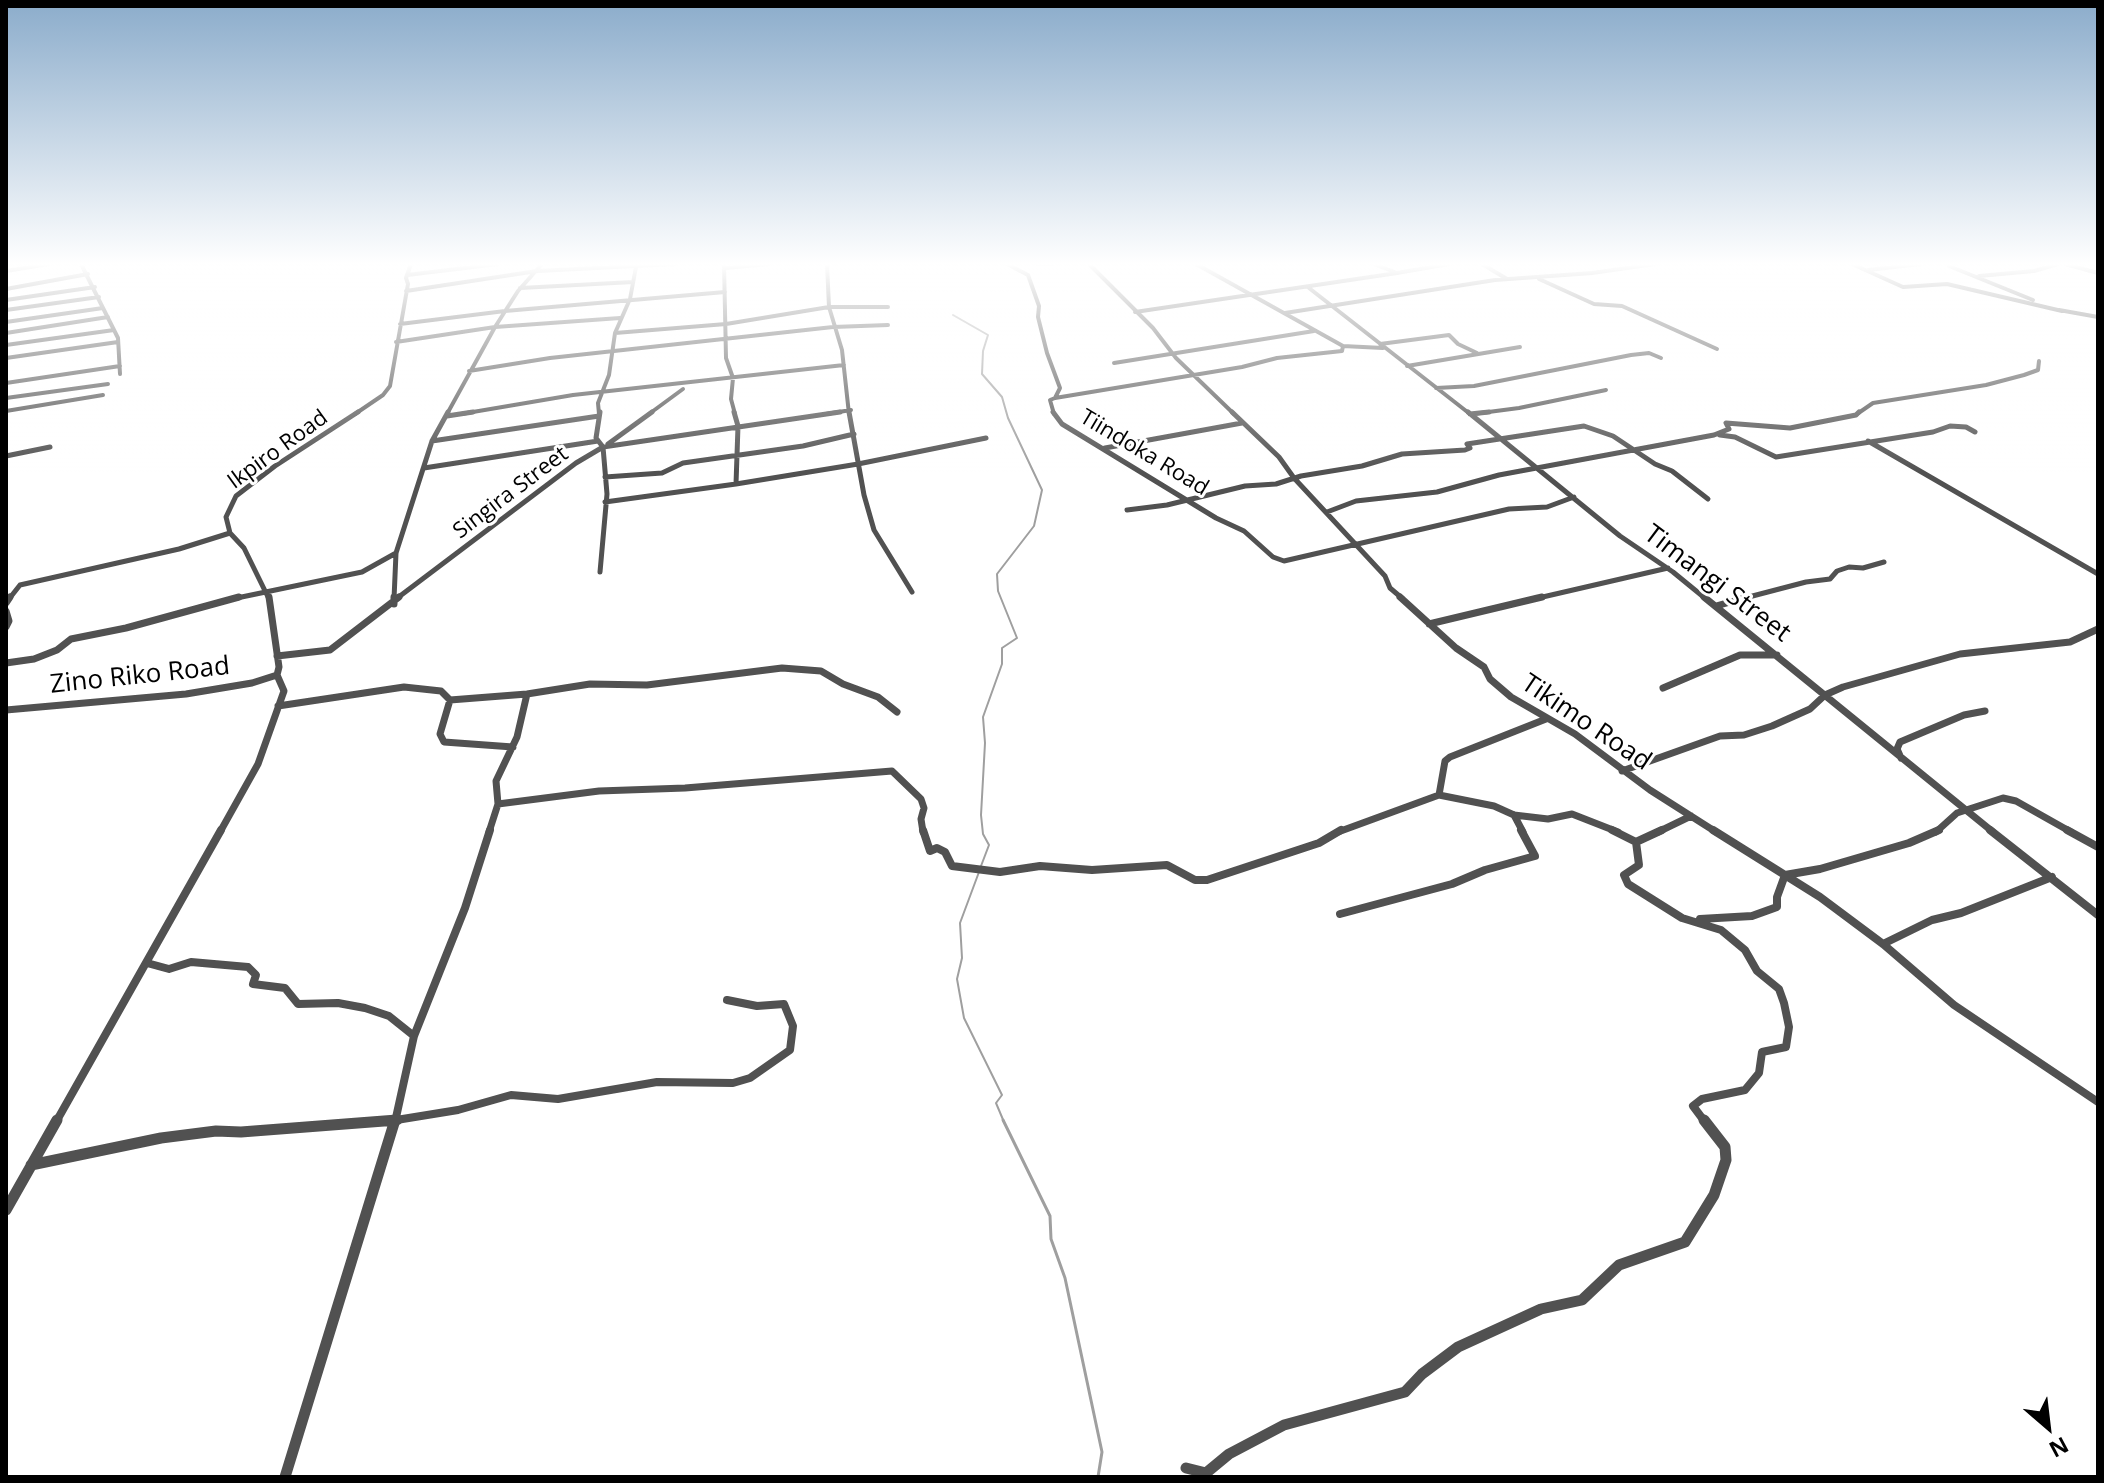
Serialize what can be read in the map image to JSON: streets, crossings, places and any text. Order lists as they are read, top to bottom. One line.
{"streets":{"street":["Ikpiro Road","Tiindoka Road","Singira Street","Timangi Street","Zino Riko Road","Tikimo Road"]},"crossings":[["Ikpiro Road","Singira Street"],["Ikpiro Road","Zino Riko Road"],["Tiindoka Road","Tikimo Road"]],"north":"bottom right"}
